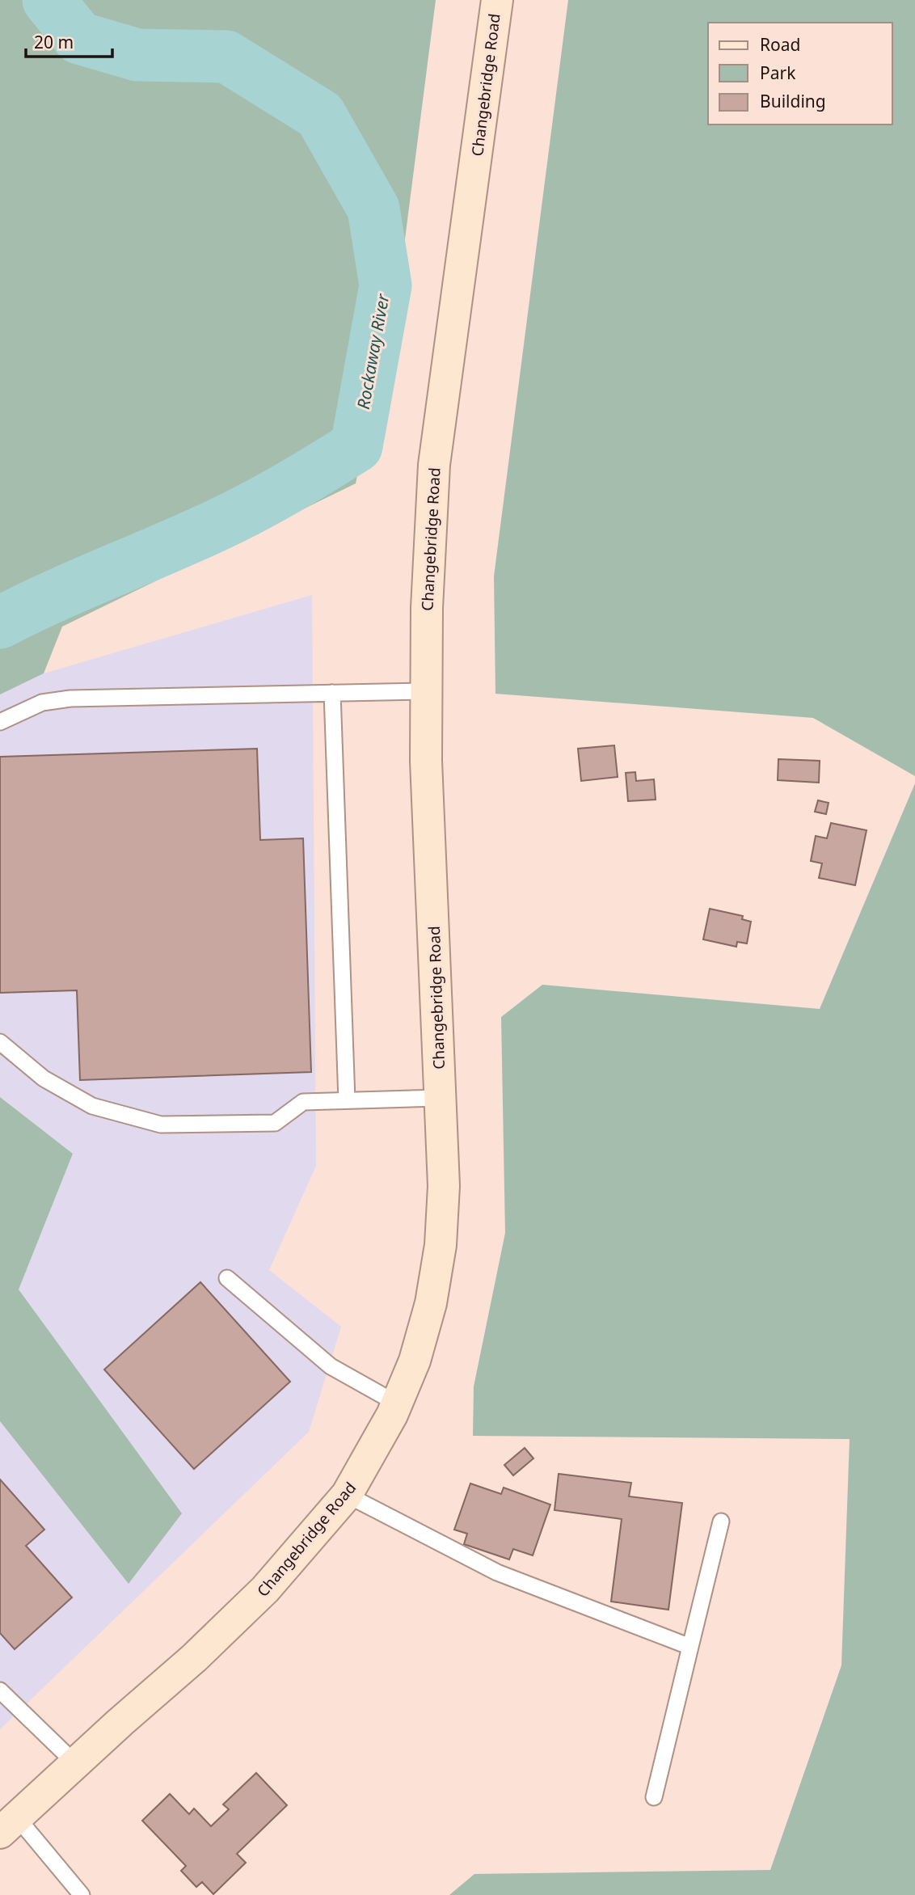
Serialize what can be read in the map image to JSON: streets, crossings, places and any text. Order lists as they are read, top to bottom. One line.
{"streets":{"main road":["Changebridge Road"]},"water":["Rockaway River"],"legend":["Road","Park","Building"],"scale_bar":"20 m"}
